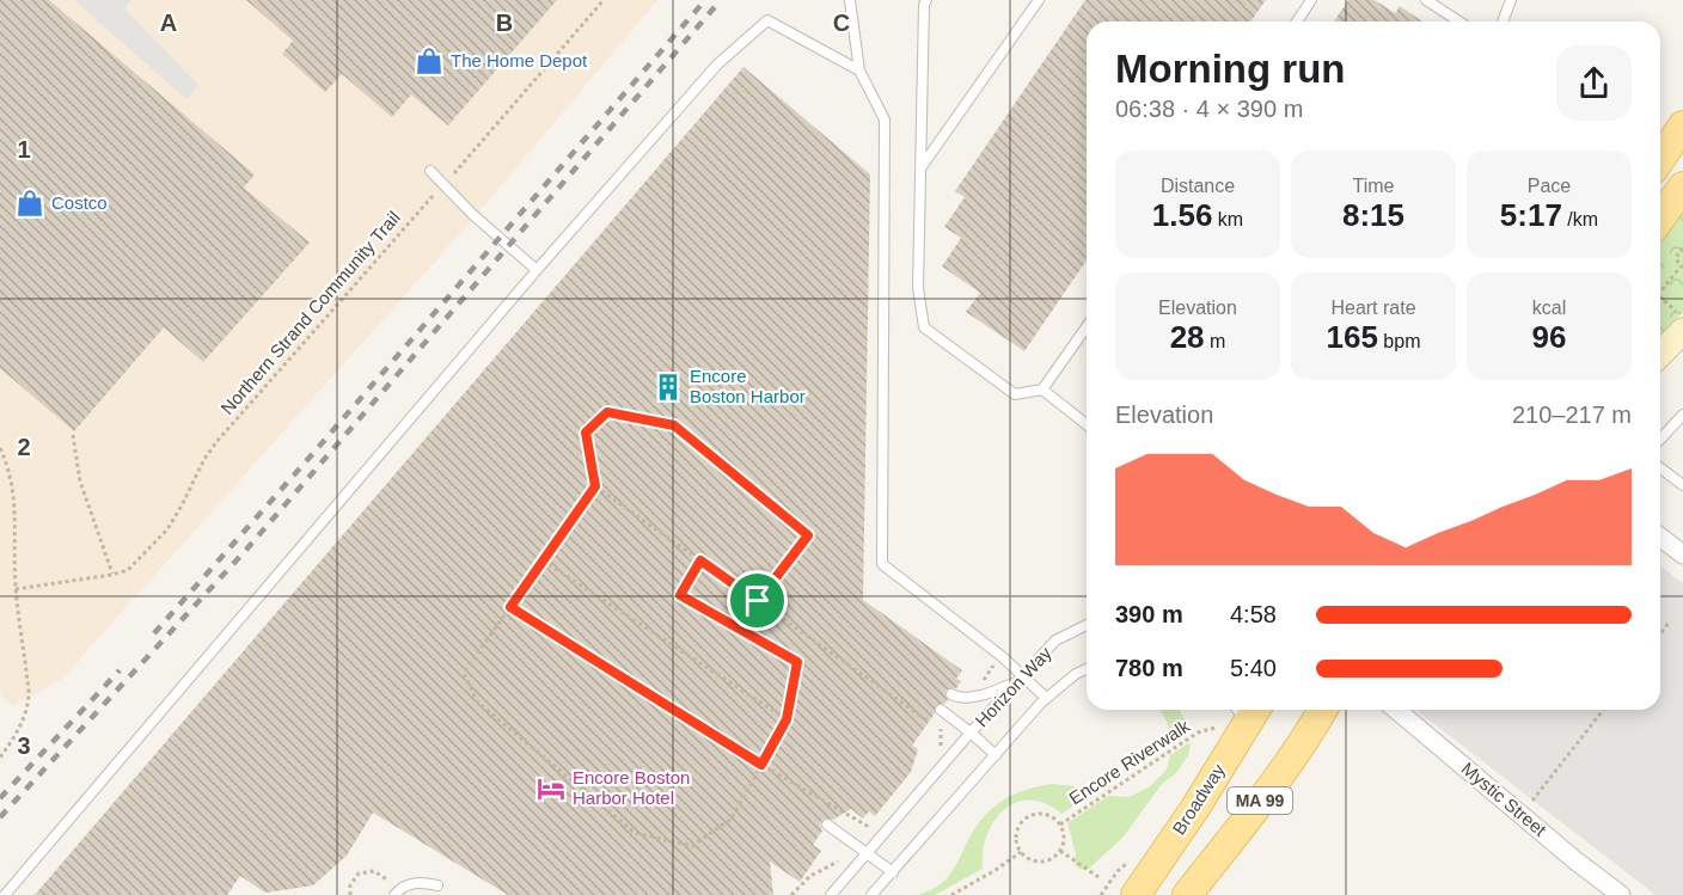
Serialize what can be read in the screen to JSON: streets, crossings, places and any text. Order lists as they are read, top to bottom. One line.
{"streets":{"main road":["Broadway","MA 99"],"street":["Mystic Street"],"lane":["Horizon Way"],"path":["Northern Strand Community Trail","Encore Riverwalk"]},"crossings":[["Encore Riverwalk","Broadway"]],"places":{"shop":["The Home Depot","Costco"],"building":["Encore Boston Harbor"],"hotel":["Encore Boston Harbor Hotel"]},"page":{"heading":["Morning run","06:38 · 4 × 390 m"],"stats":[["Distance","1.56 km"],["Time","8:15"],["Pace","5:17 /km"],["Elevation","28 m"],["Heart rate","165 bpm"],["kcal","96"]],"chart":["Elevation","210–217 m"],"list":[{"name":"390 m","note":"4:58"},{"name":"780 m","note":"5:40"}]},"grid":{"columns":["A","B","C"],"rows":["1","2","3"]}}
